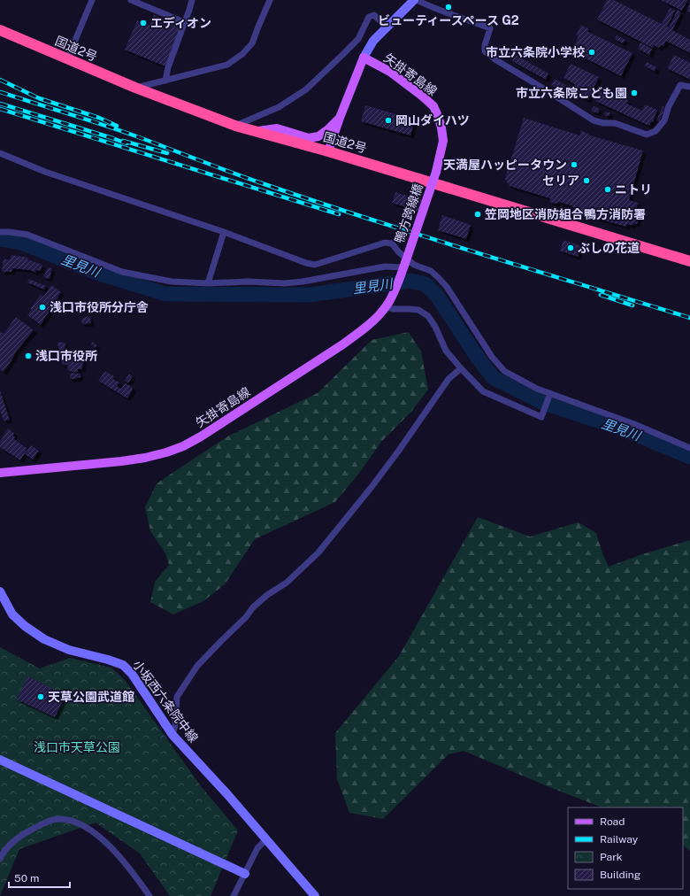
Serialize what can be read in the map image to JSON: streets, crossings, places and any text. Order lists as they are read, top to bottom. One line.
{"streets":{"highway":["国道2号"],"main road":["矢掛寄島線","鴨方跨線橋","小坂西六条院中線"]},"crossings":[["国道2号","矢掛寄島線"],["矢掛寄島線","鴨方跨線橋"]],"water":["里見川"],"parks":["浅口市天草公園"],"places":["ビューティースペース G2","エディオン","市立六条院小学校","市立六条院こども園","岡山ダイハツ","天満屋ハッピータウン","セリア","ニトリ","笠岡地区消防組合鴨方消防署","ぶしの花道","浅口市役所分庁舎","浅口市役所","天草公園武道館"],"legend":["Road","Railway","Park","Building"],"scale_bar":"50 m"}
